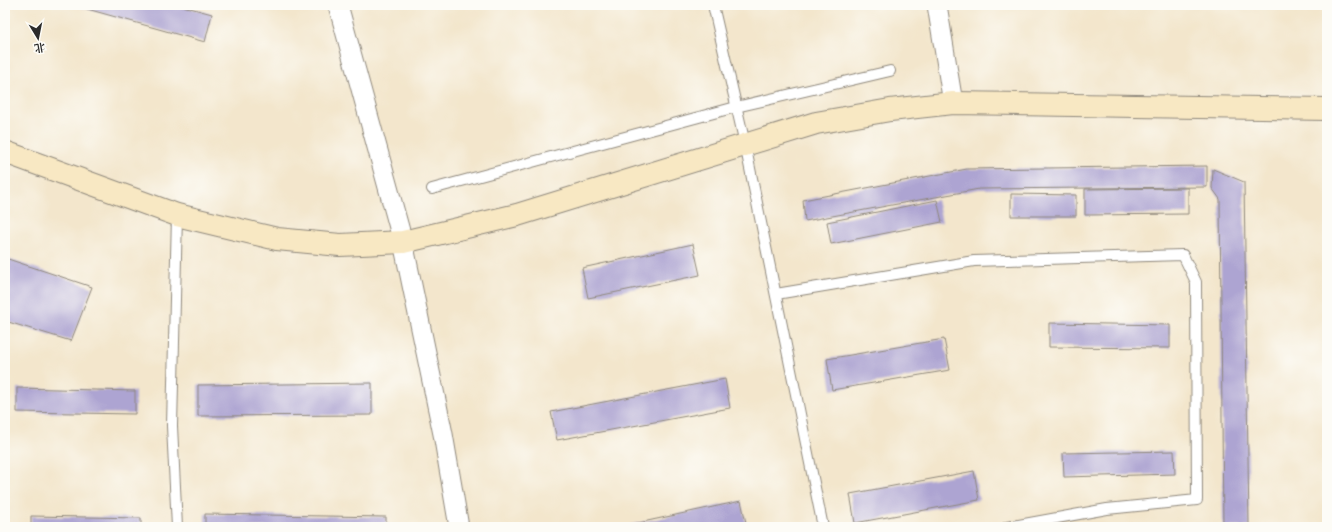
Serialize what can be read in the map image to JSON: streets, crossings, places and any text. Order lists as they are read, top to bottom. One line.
{"north":"bottom"}
